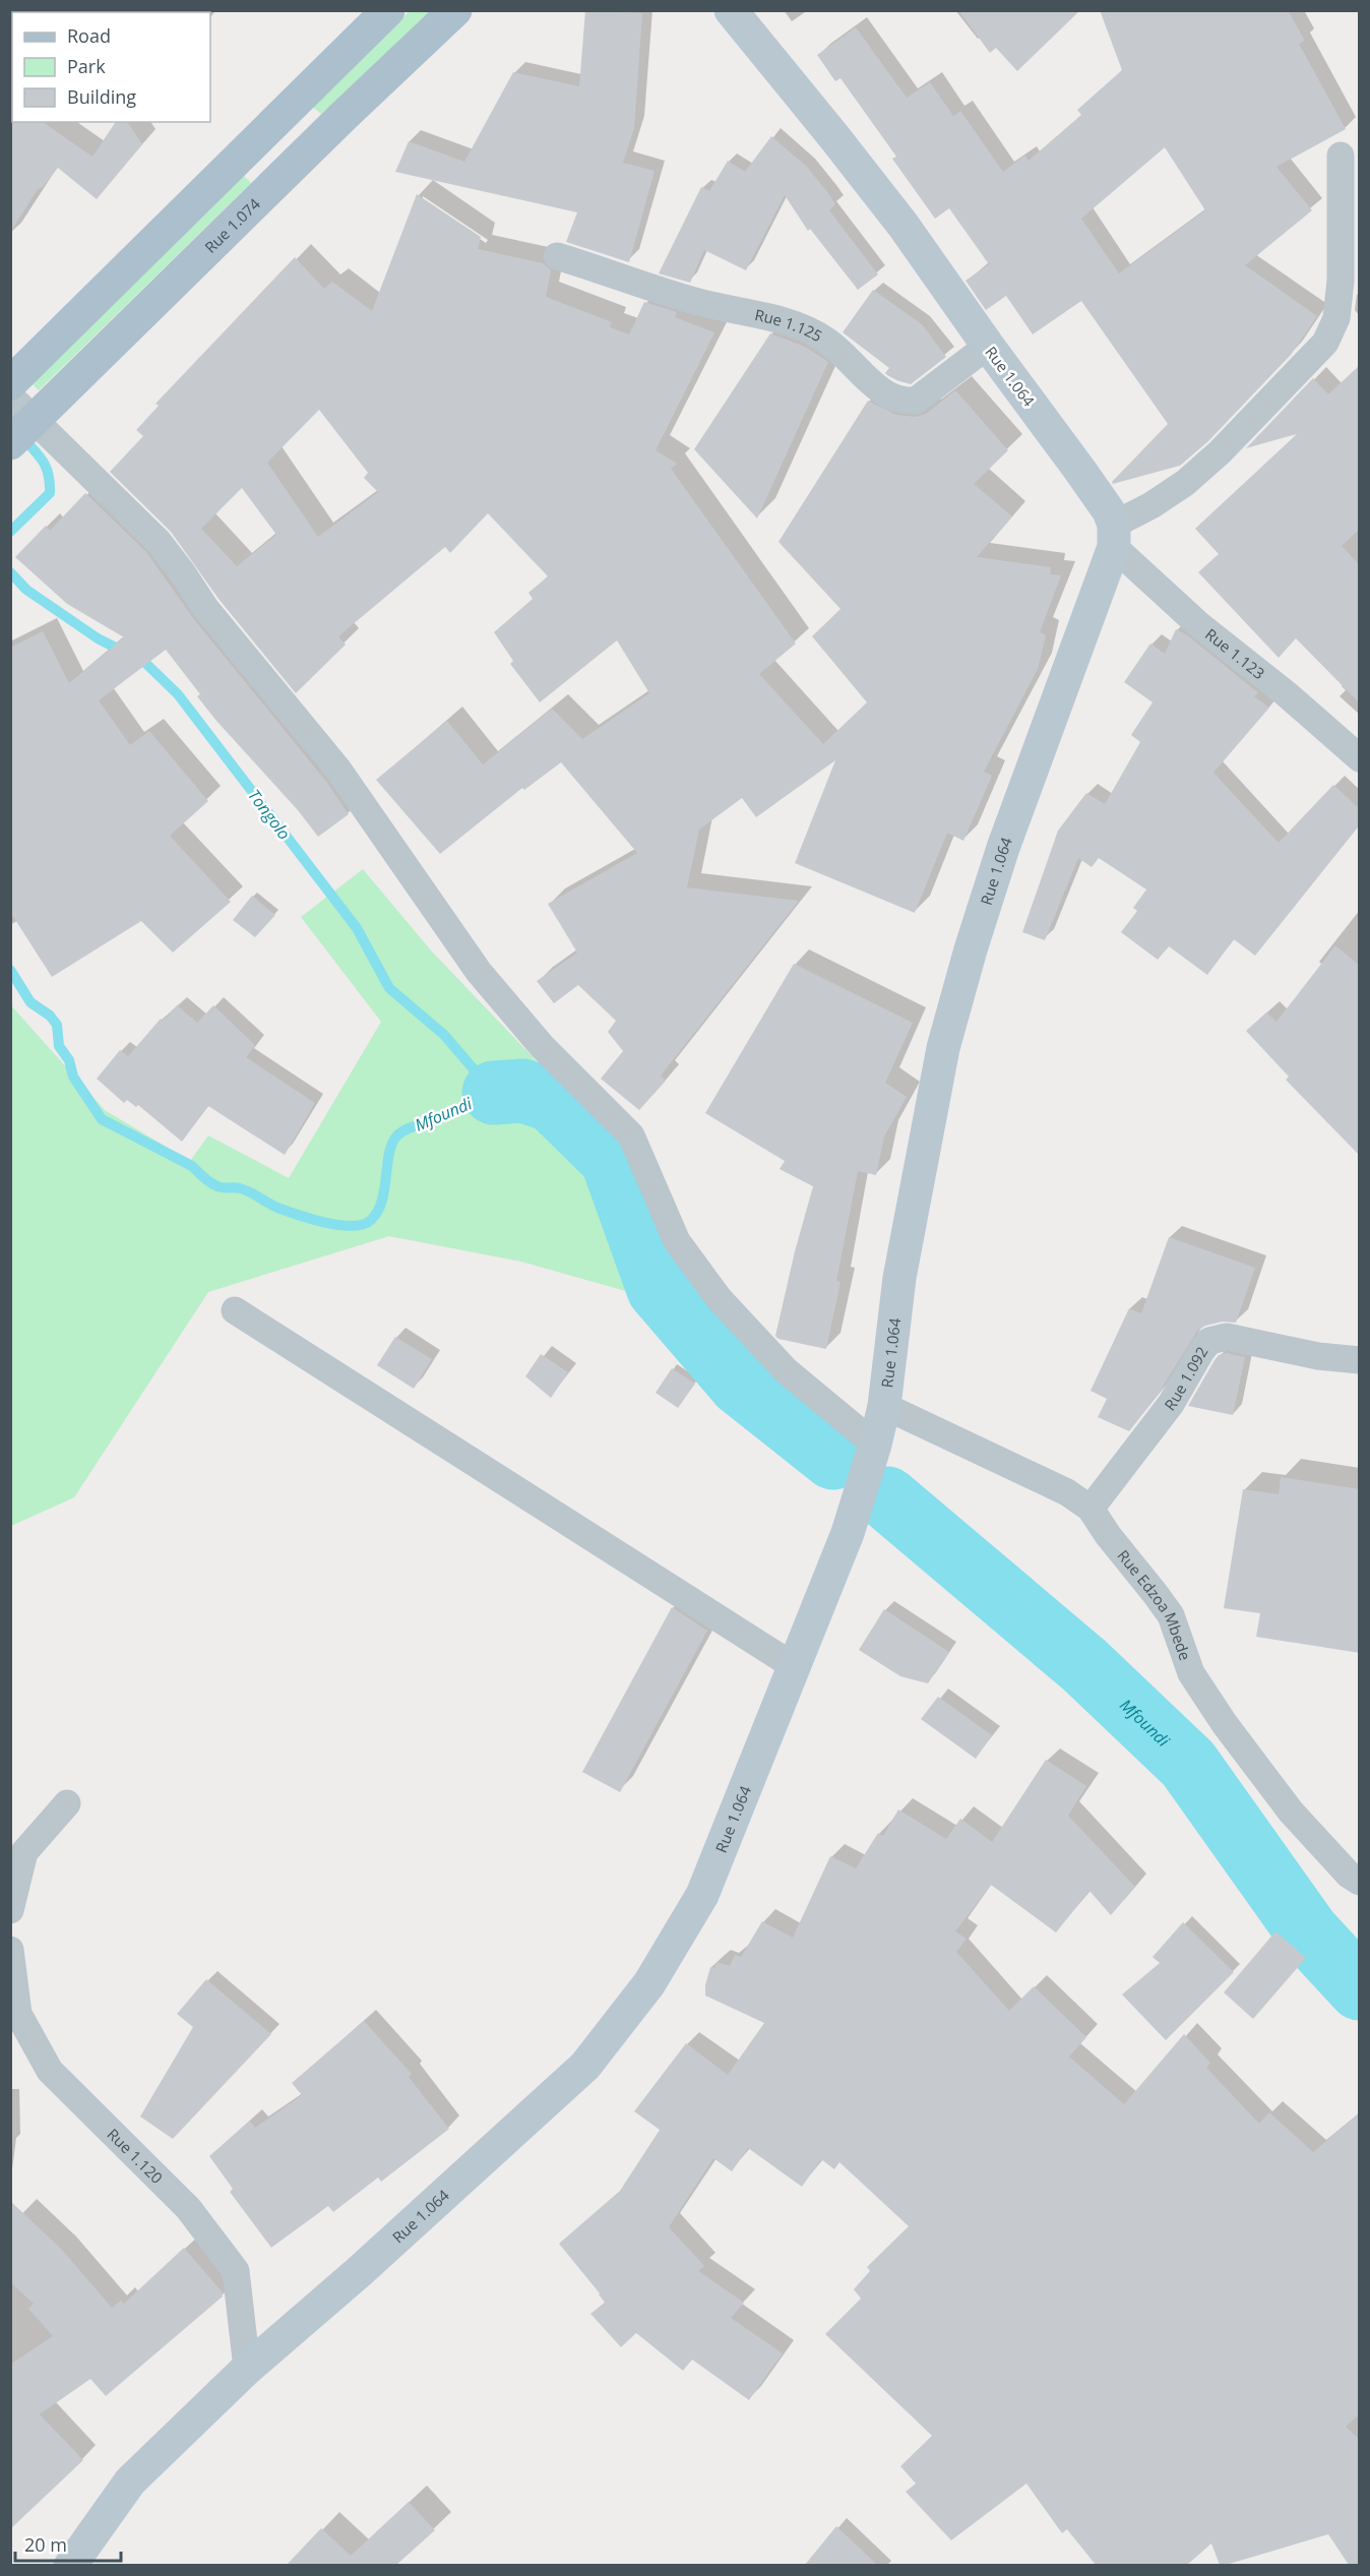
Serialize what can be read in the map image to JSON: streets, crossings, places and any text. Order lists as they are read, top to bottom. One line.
{"streets":{"main road":["Rue 1.074","Rue 1.064"],"street":["Rue 1.125","Rue 1.123","Rue 1.092","Rue Edzoa Mbede","Rue 1.120"]},"crossings":[["Rue 1.125","Rue 1.064"],["Rue 1.064","Rue 1.123"],["Rue 1.064","Rue Edzoa Mbede"],["Rue 1.064","Rue 1.120"],["Rue 1.092","Rue Edzoa Mbede"]],"water":["Tongolo","Mfoundi"],"legend":["Road","Park","Building"],"scale_bar":"20 m"}
